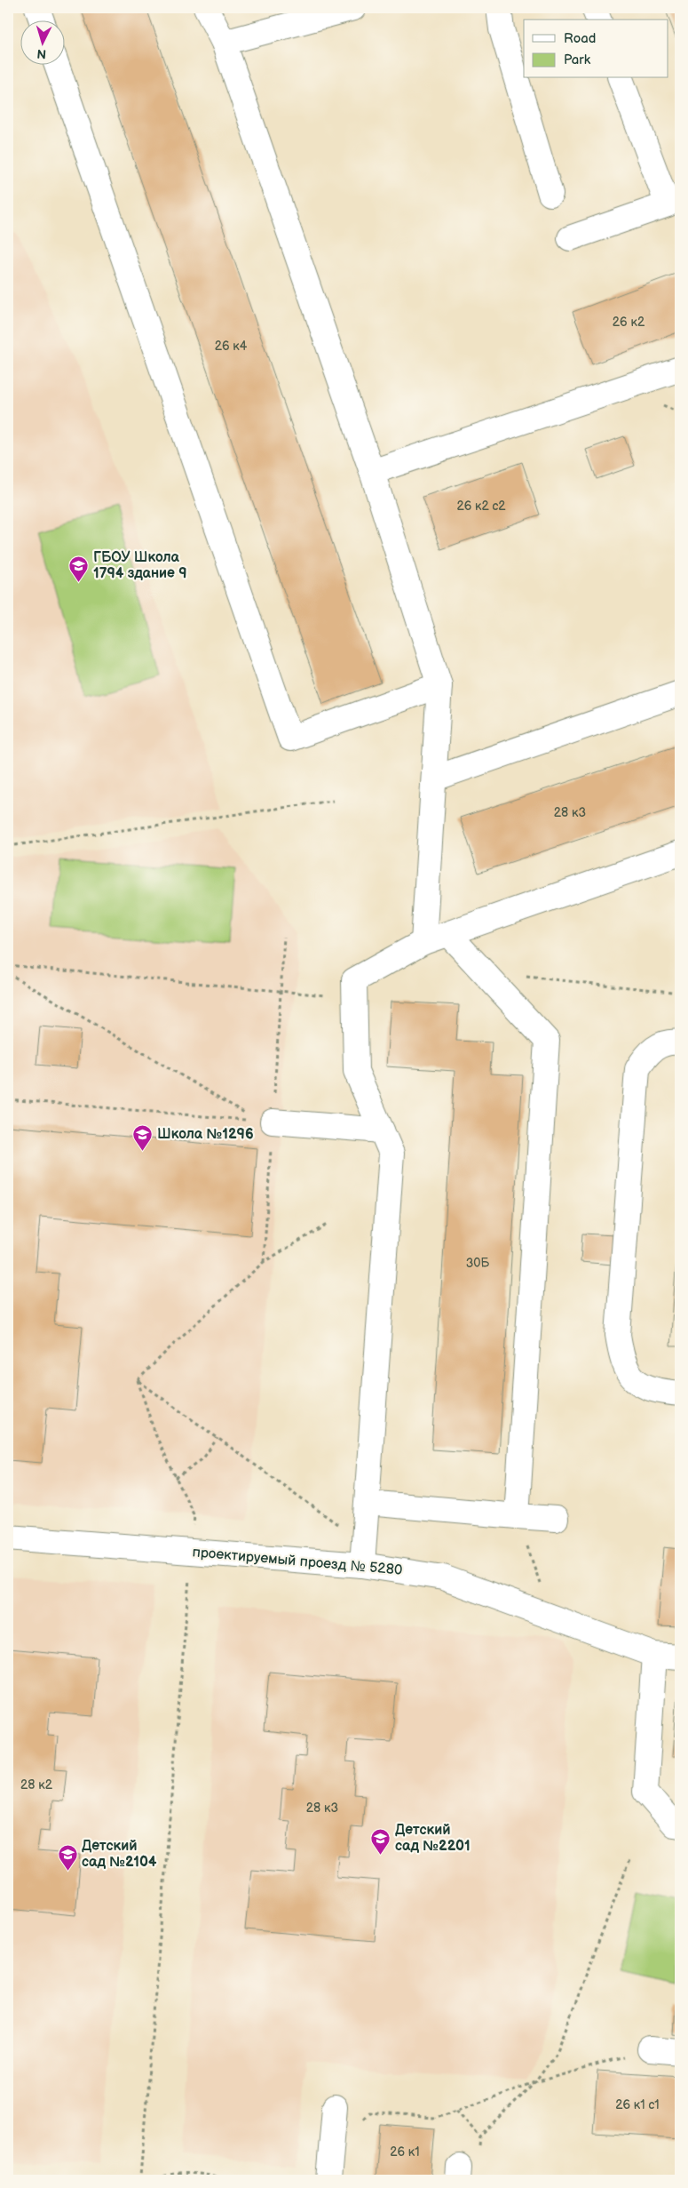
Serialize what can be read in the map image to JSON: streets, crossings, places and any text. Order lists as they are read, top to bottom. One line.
{"streets":{"street":["проектируемый проезд № 5280"]},"places":{"school or university":["ГБОУ Школа 1794 здание 9","Школа №1296","Детский сад №2201","Детский сад №2104"]},"house_numbers":["26 к2","26 к4","26 к2 с2","28 к3","30Б","28 к2","28 к3","26 к1 с1","26 к1"],"legend":["Road","Park"],"north":"bottom"}
